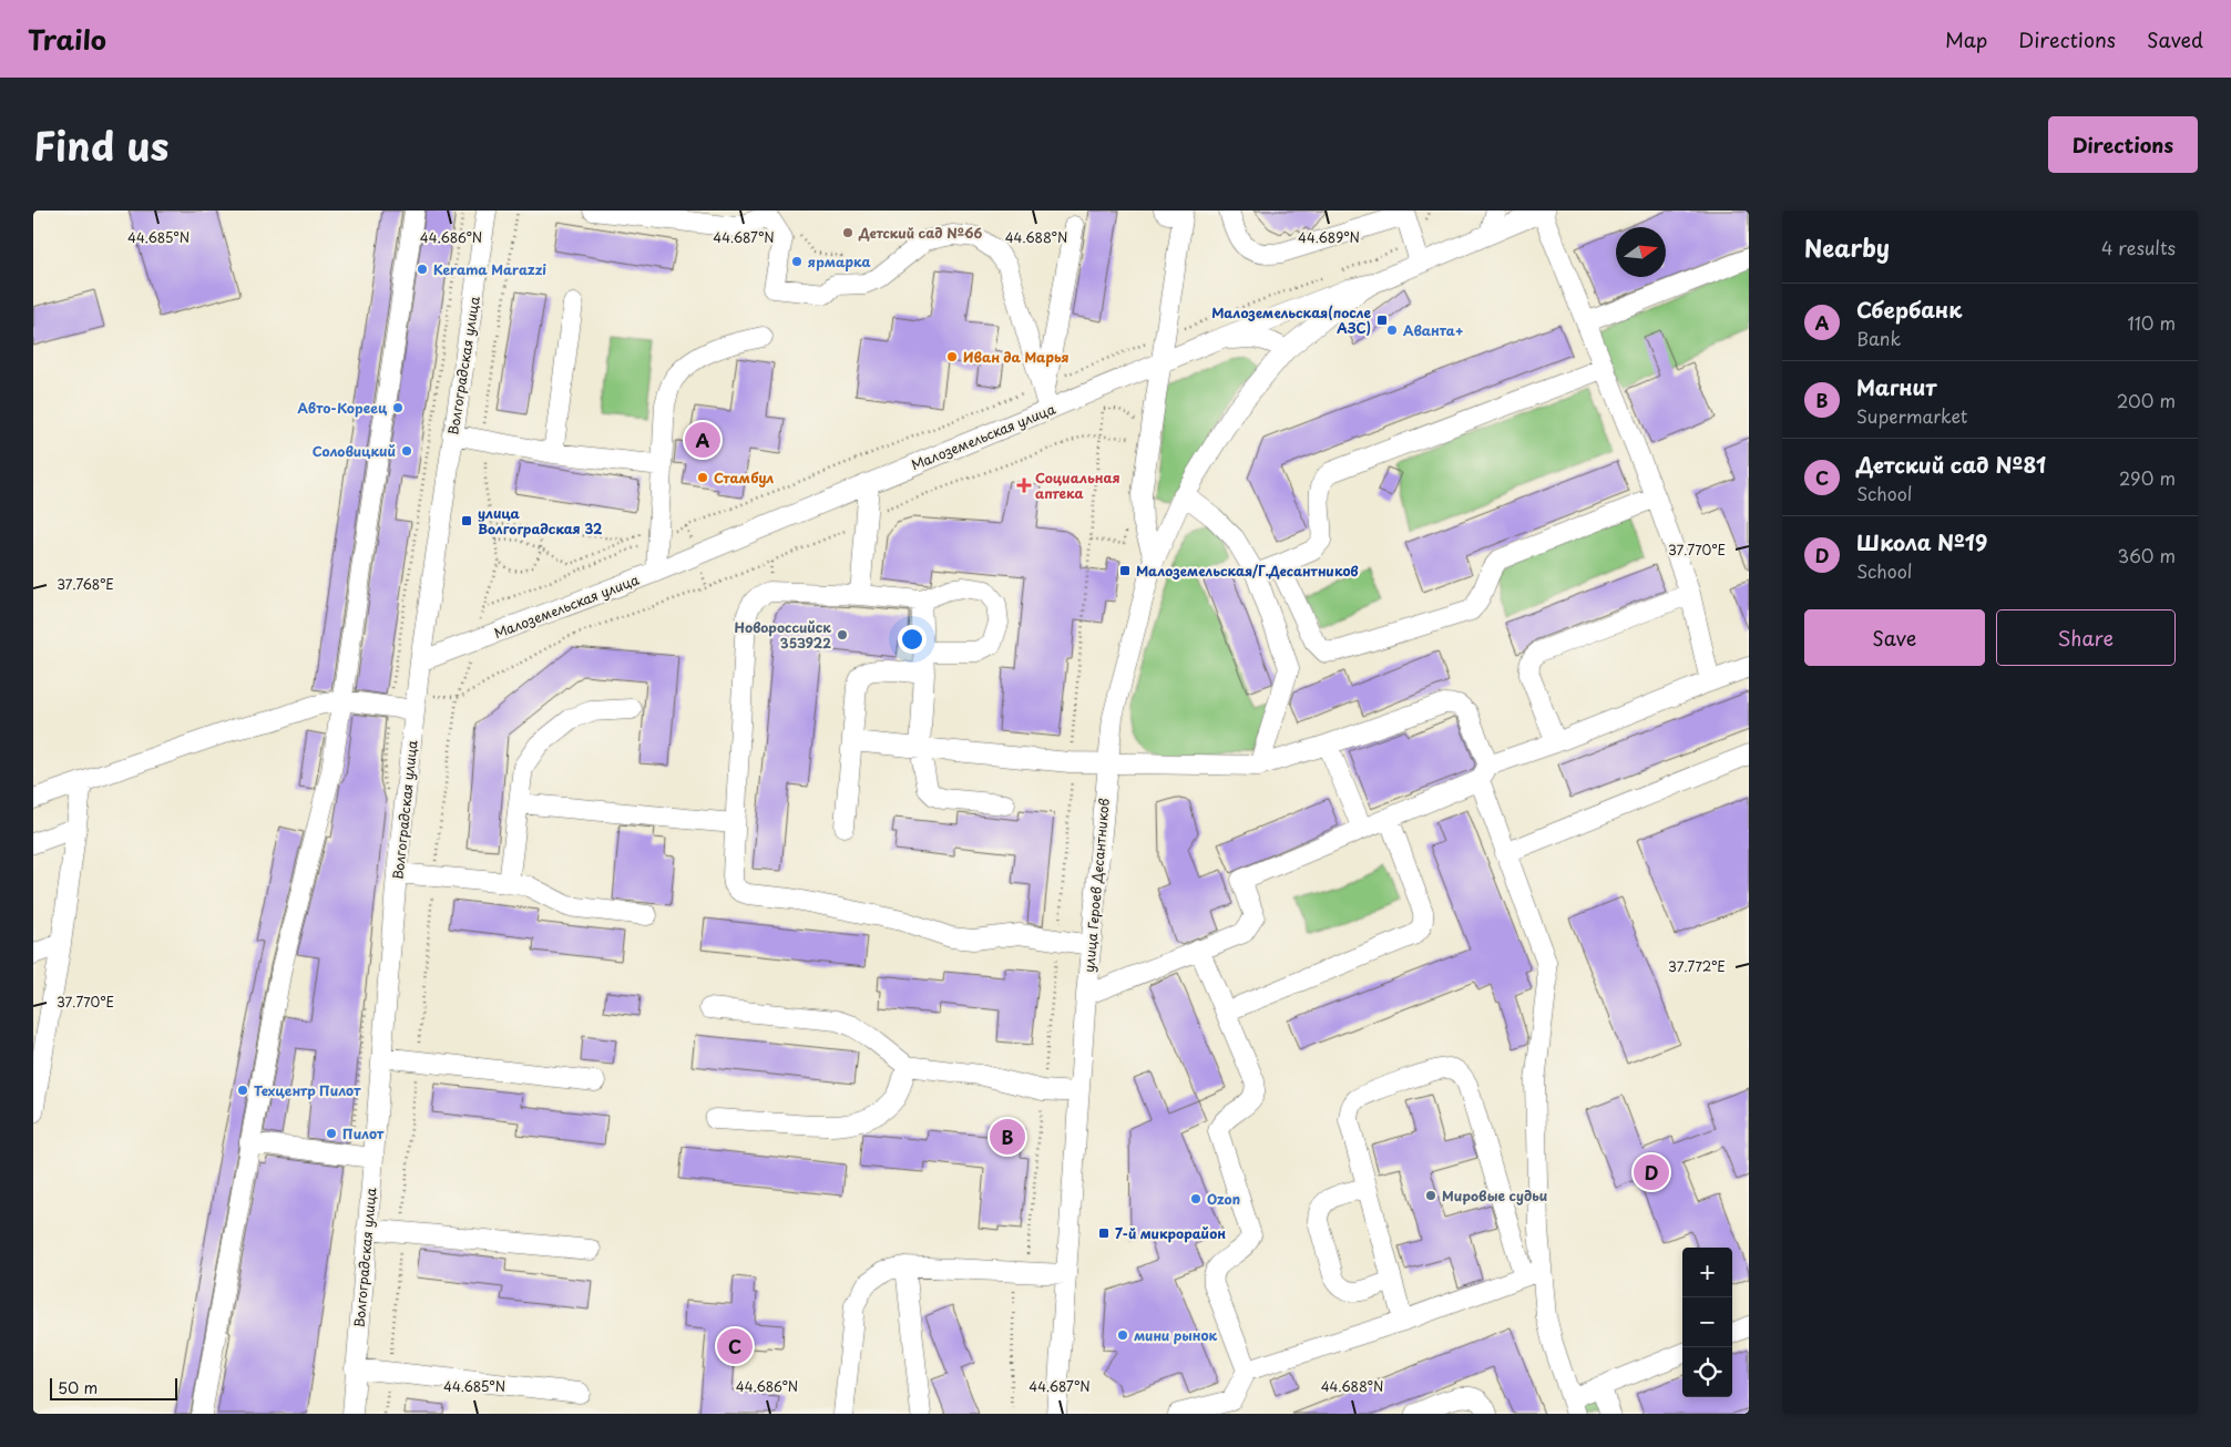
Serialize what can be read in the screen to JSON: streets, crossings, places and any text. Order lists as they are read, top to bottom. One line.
{"streets":{"street":["Волгоградская улица","Малоземельская улица","улица Героев Десантников"]},"crossings":[["Волгоградская улица","Малоземельская улица"],["Малоземельская улица","улица Героев Десантников"]],"places":{"other":["Детский сад №66","ярмарка","Kerama Marazzi","Аванта+","Иван да Марья","Авто-Кореец","Соловицкий","Стамбул","Новороссийск 353922","Техцентр Пилот","Пилот","Мировые судьи","Ozon","мини рынок"],"transit":["Малоземельская(после АЗС)","улица Волгоградская 32","Малоземельская/Г.Десантников","7-й микрорайон"],"health":["Социальная аптека"]},"scale_bar":"50 m","north":"right","page":{"header":"Trailo","nav":["Map","Directions","Saved"],"title":"Find us","buttons":["Directions",["Save","Share"]],"heading":["Nearby","4 results"],"list":[{"mark":"A","name":"Сбербанк","note":"Bank","value":"110 m"},{"mark":"B","name":"Магнит","note":"Supermarket","value":"200 m"},{"mark":"C","name":"Детский сад №81","note":"School","value":"290 m"},{"mark":"D","name":"Школа №19","note":"School","value":"360 m"}],"pins":["A","B","D","C"],"map_buttons":["+","−"],"scale":"50 m"},"coordinates":["44.685°N","44.686°N","44.687°N","44.688°N","44.689°N","37.770°E","37.768°E","37.772°E"]}
